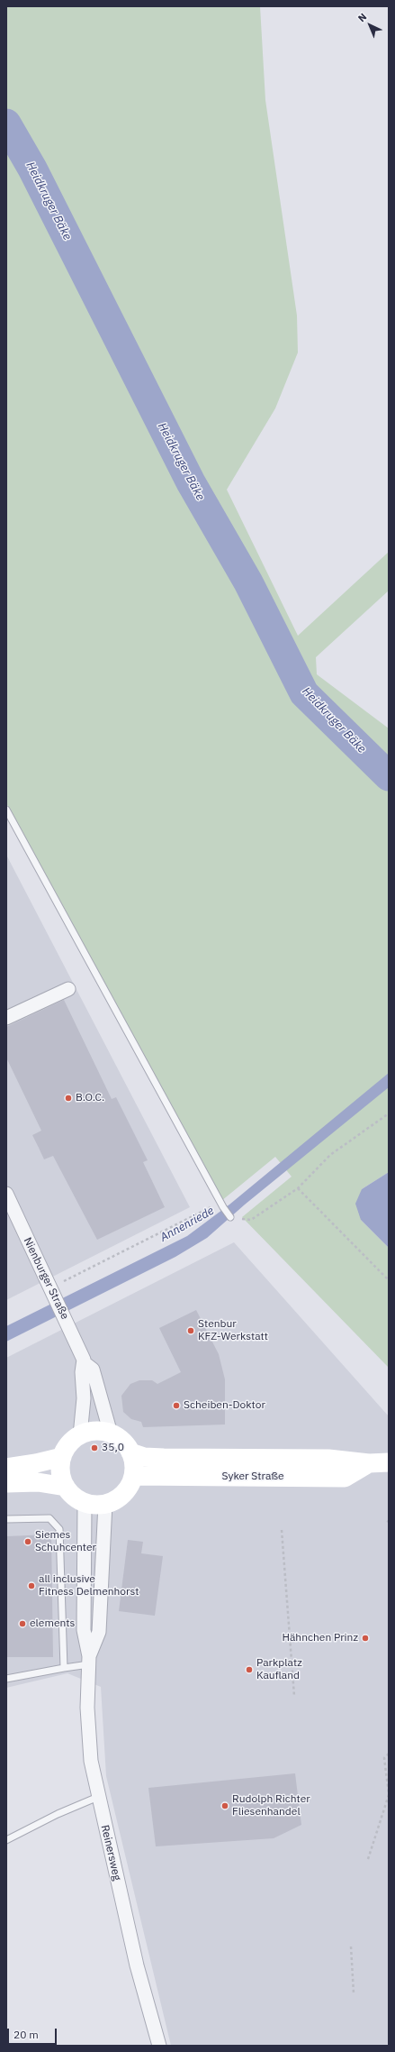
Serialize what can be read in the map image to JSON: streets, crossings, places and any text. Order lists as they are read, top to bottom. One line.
{"streets":{"main road":["Syker Straße"],"street":["Nienburger Straße","Reinersweg"]},"crossings":[["Nienburger Straße","Syker Straße"],["Nienburger Straße","Reinersweg"],["Syker Straße","Reinersweg"]],"water":["Heidkruger Bäke","Annenriede"],"places":["B.O.C.","Stenbur KFZ-Werkstatt","Scheiben-Doktor","35,0","Siemes Schuhcenter","all inclusive Fitness Delmenhorst","elements","Hähnchen Prinz","Parkplatz Kaufland","Rudolph Richter Fliesenhandel"],"scale_bar":"20 m","north":"top left"}
